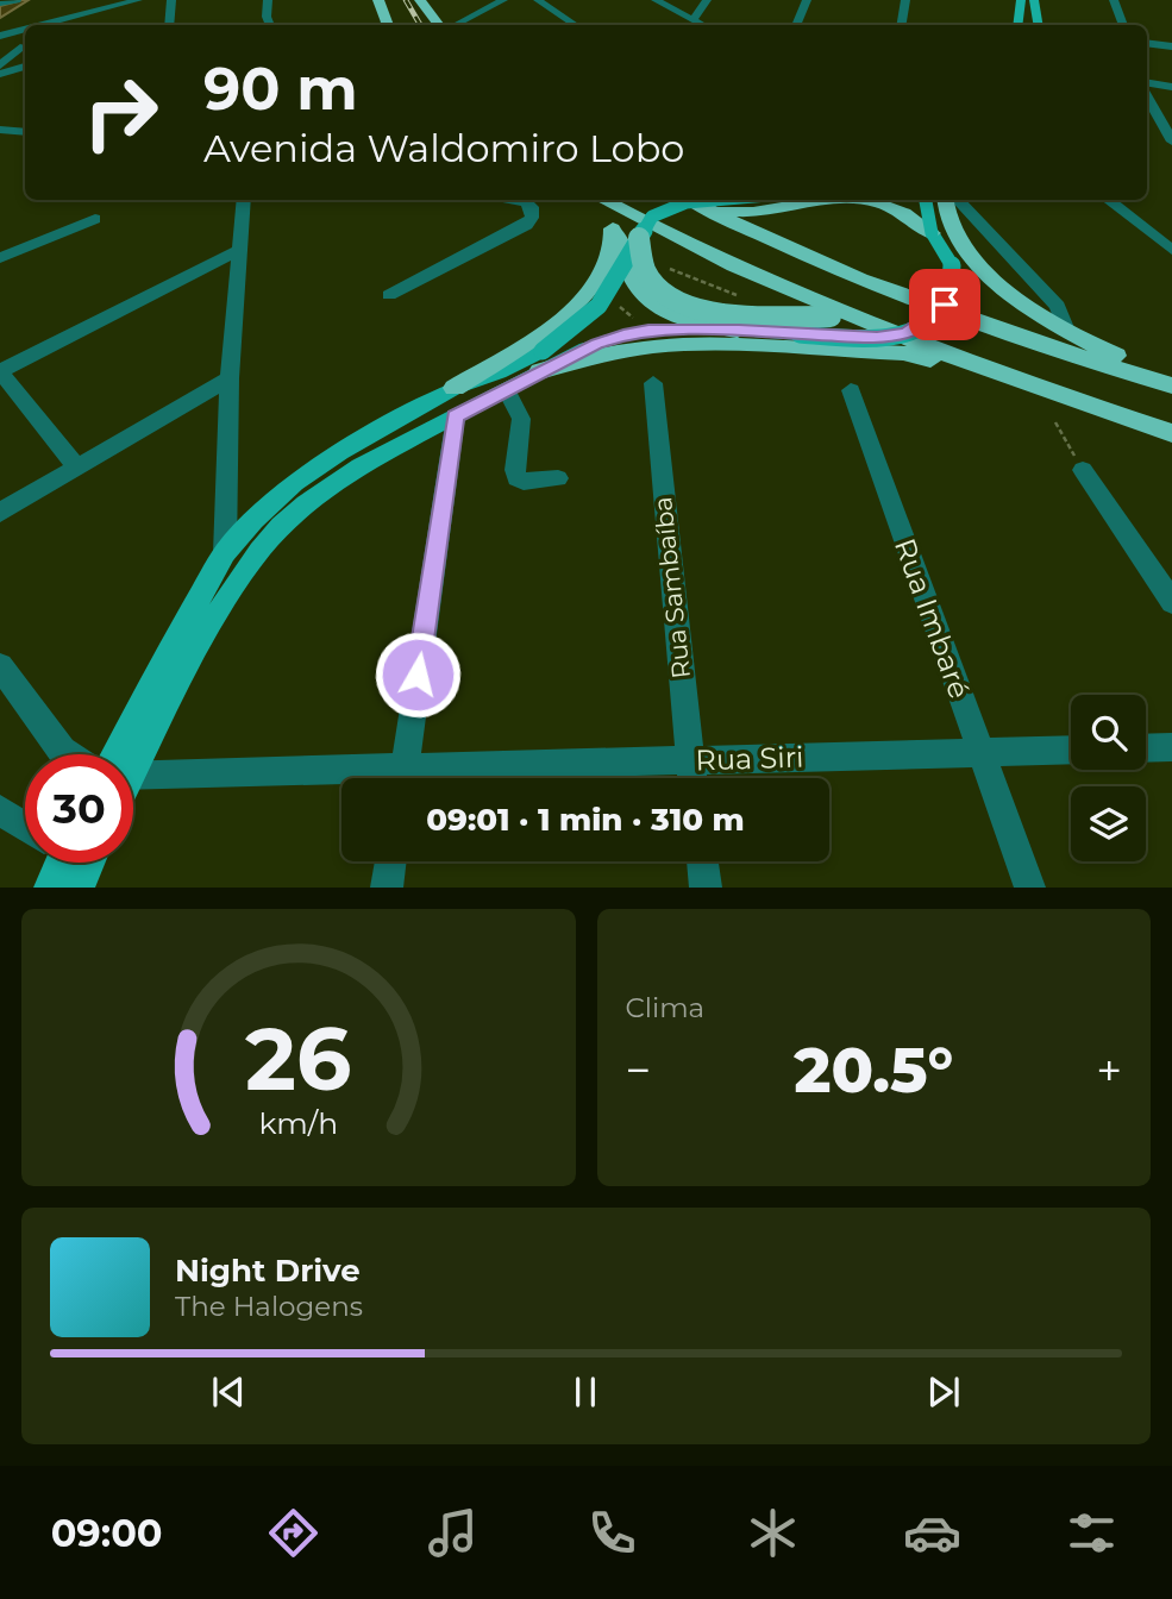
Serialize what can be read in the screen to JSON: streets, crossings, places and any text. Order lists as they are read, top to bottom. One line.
{"streets":{"street":["Rua Sambaíba","Rua Imbaré","Rua Siri"]},"crossings":[["Rua Sambaíba","Rua Siri"],["Rua Imbaré","Rua Siri"]],"page":{"turn":["90 m","Avenida Waldomiro Lobo"],"limit":"30","trip":"09:01 · 1 min · 310 m","tile":"Clima","heat":["−","20.5°","+"],"song":["Night Drive","The Halogens"],"tabs":"09:00","gauge":["26","km/h"]}}
